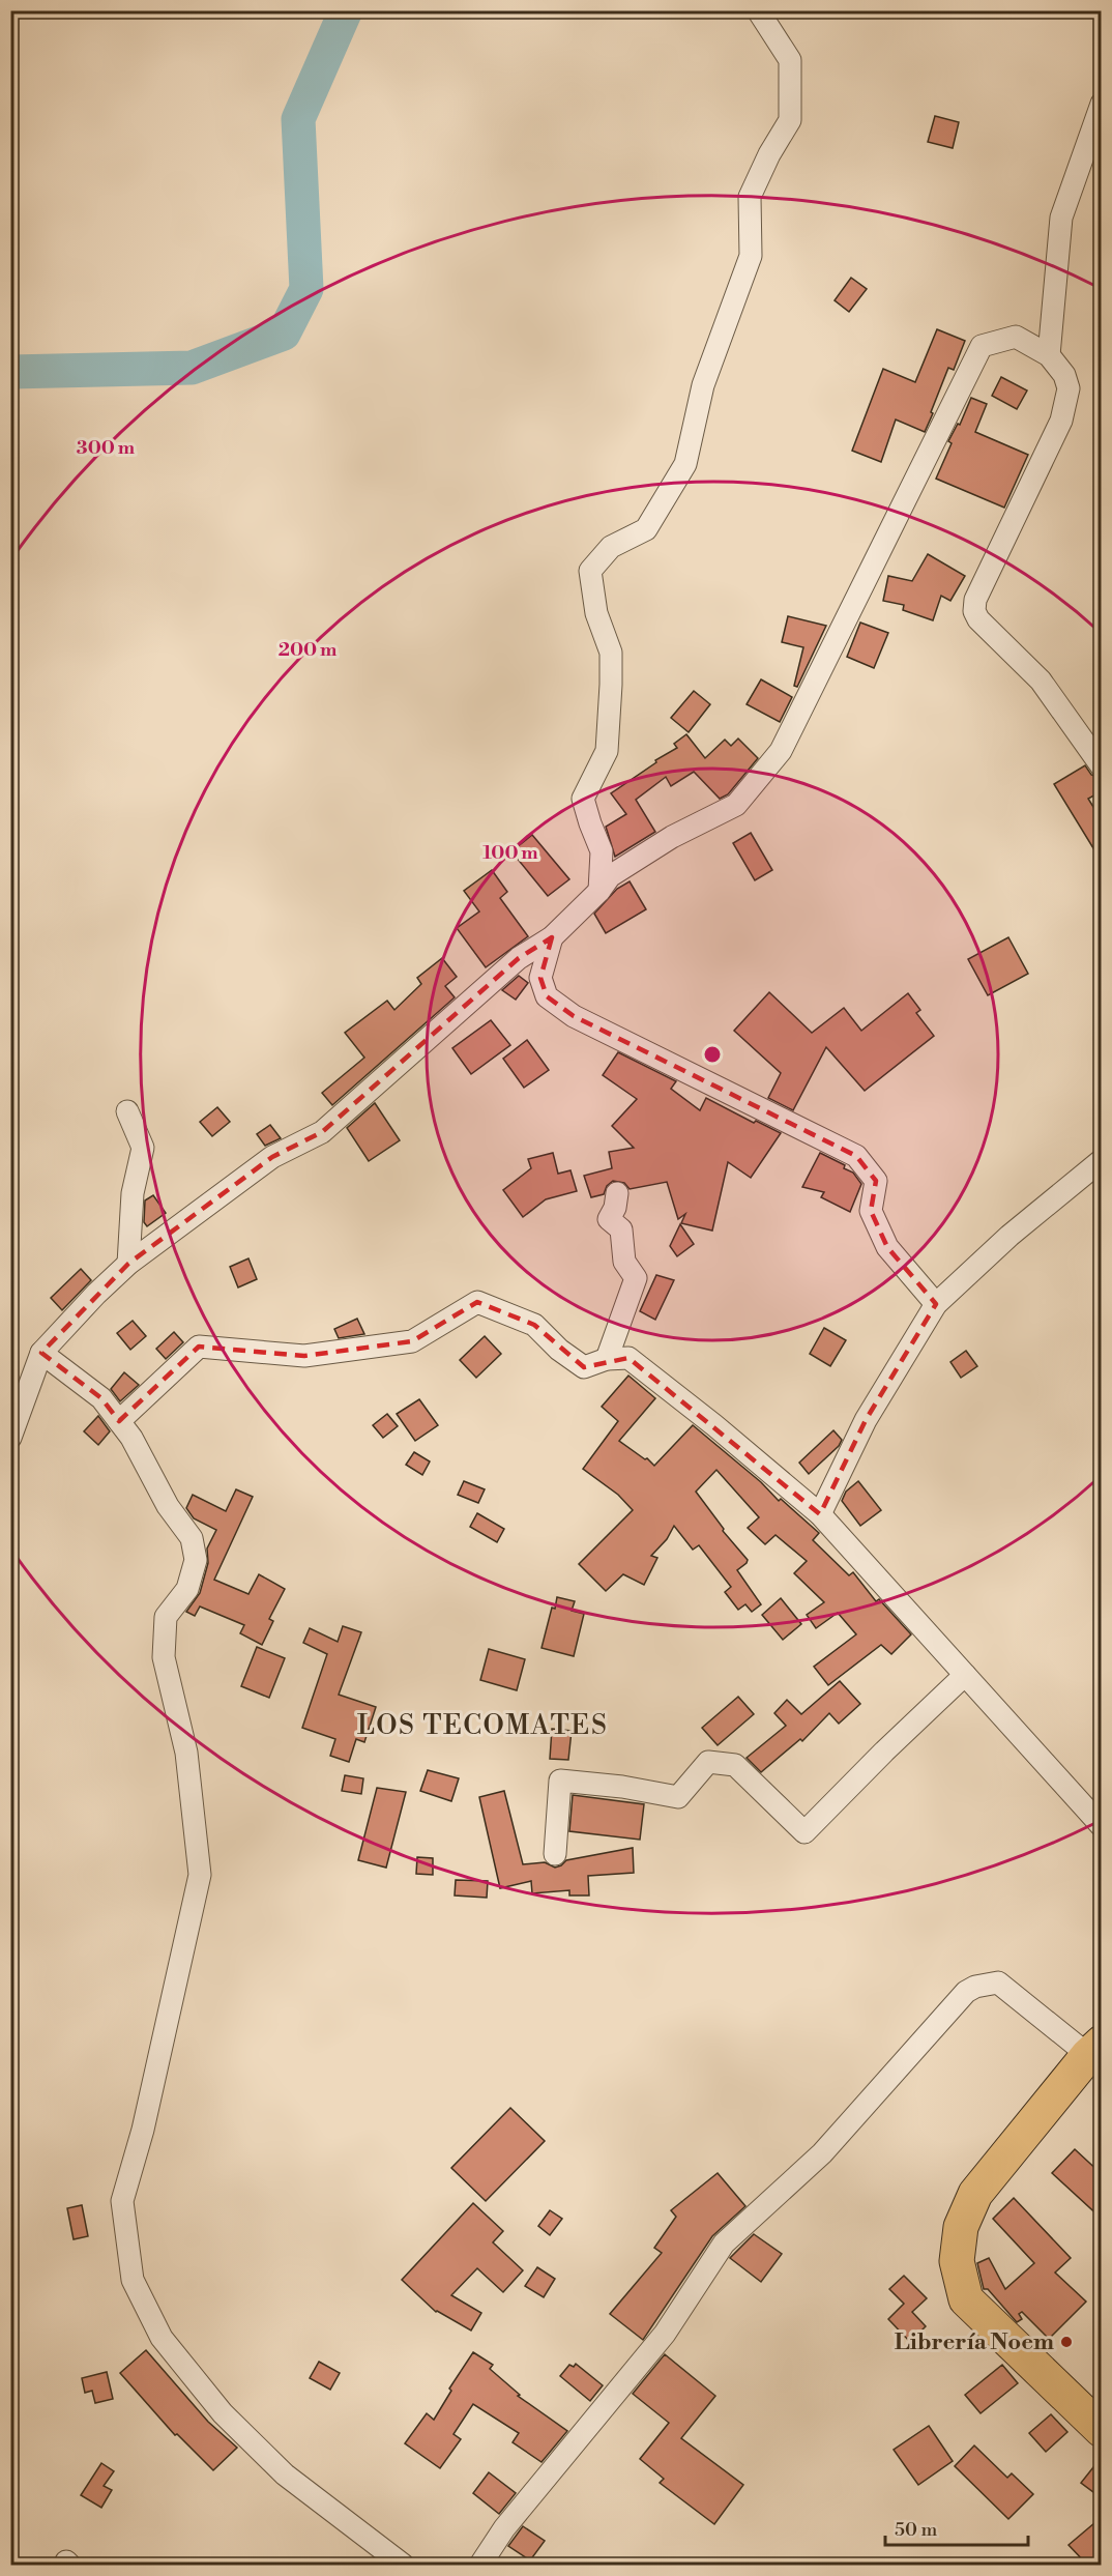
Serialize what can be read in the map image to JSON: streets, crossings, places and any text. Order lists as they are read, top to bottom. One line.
{"districts":["LOS TECOMATES"],"places":["Librería Noem"],"scale_bar":"50 m","rings":["300 m","200 m","100 m"]}
